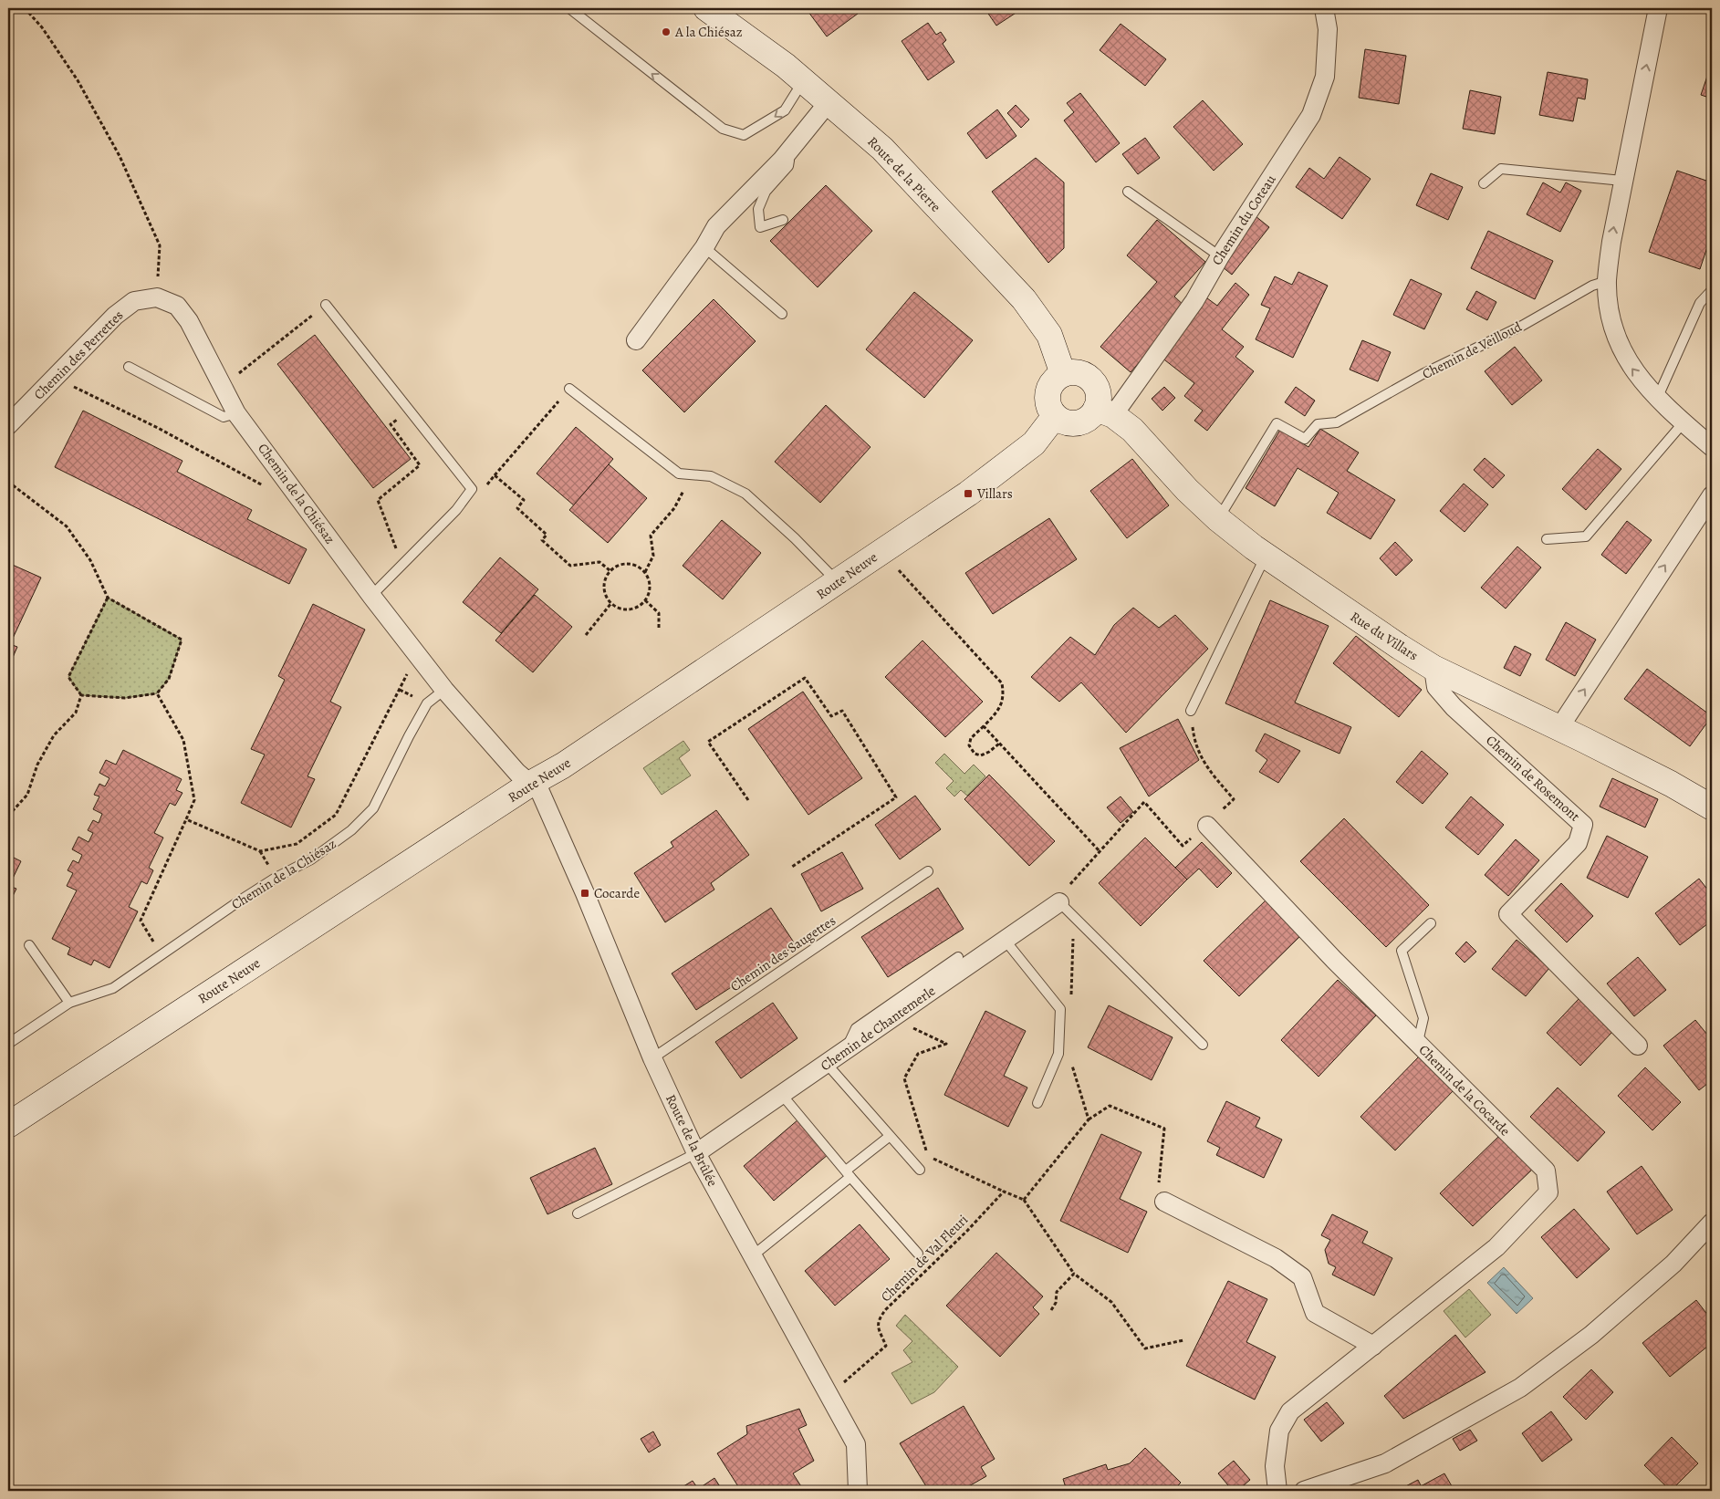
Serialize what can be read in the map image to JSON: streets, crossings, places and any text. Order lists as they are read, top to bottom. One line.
{"streets":{"main road":["Route de la Pierre","Route Neuve","Rue du Villars"],"street":["Chemin du Coteau","Chemin des Perrettes","Chemin de la Chiésaz","Chemin de Rosemont","Chemin de Chantemerle","Chemin de la Cocarde","Route de la Brûlée"],"lane":["Chemin de Veilloud","Chemin des Saugettes"],"path":["Chemin de Val Fleuri"]},"crossings":[["Route de la Pierre","Chemin du Coteau"],["Route de la Pierre","Route Neuve"],["Route de la Pierre","Rue du Villars"],["Chemin du Coteau","Route Neuve"],["Chemin du Coteau","Rue du Villars"],["Chemin de Veilloud","Rue du Villars"],["Chemin des Perrettes","Chemin de la Chiésaz"],["Chemin de la Chiésaz","Route Neuve"],["Chemin de la Chiésaz","Route de la Brûlée"],["Route Neuve","Rue du Villars"],["Route Neuve","Route de la Brûlée"],["Rue du Villars","Chemin de Rosemont"],["Chemin des Saugettes","Route de la Brûlée"],["Chemin de Chantemerle","Route de la Brûlée"],["Route de la Brûlée","Chemin de Val Fleuri"]],"places":{"other":["A la Chiésaz"],"transit":["Villars","Cocarde"]}}
